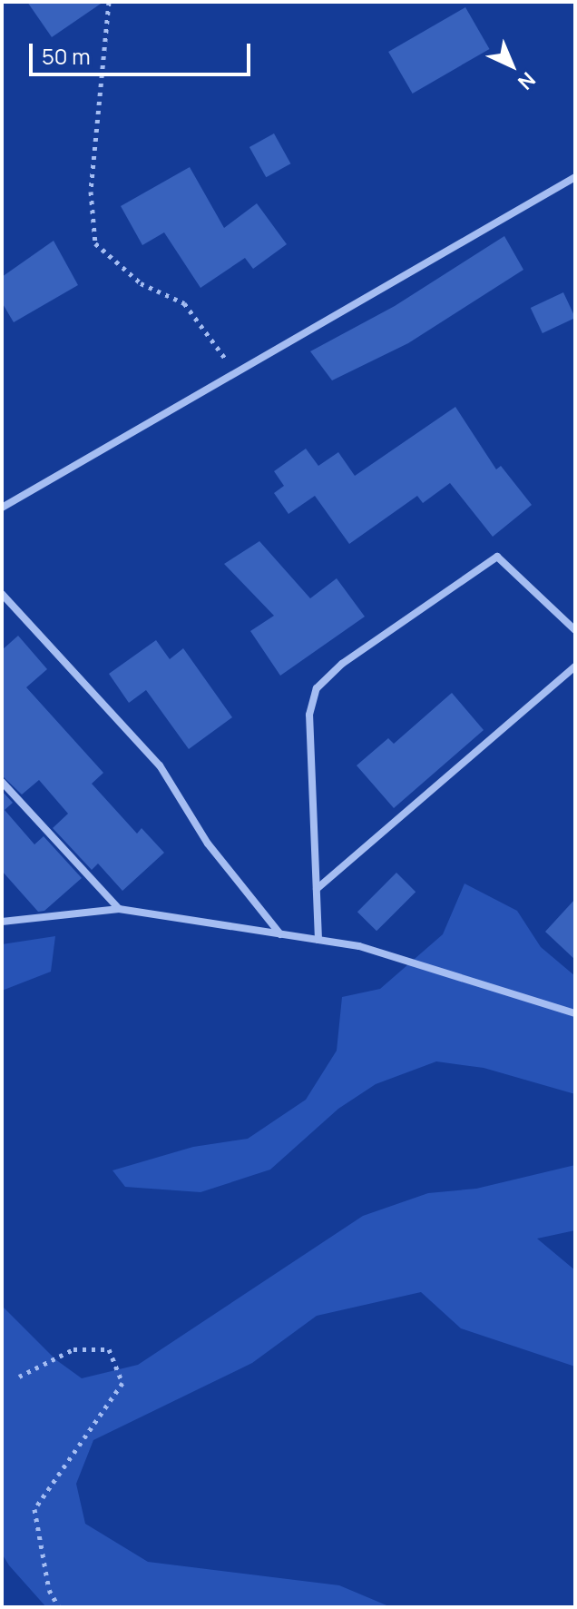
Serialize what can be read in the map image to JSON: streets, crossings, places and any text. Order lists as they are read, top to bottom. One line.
{"scale_bar":"50 m","north":"bottom right"}
